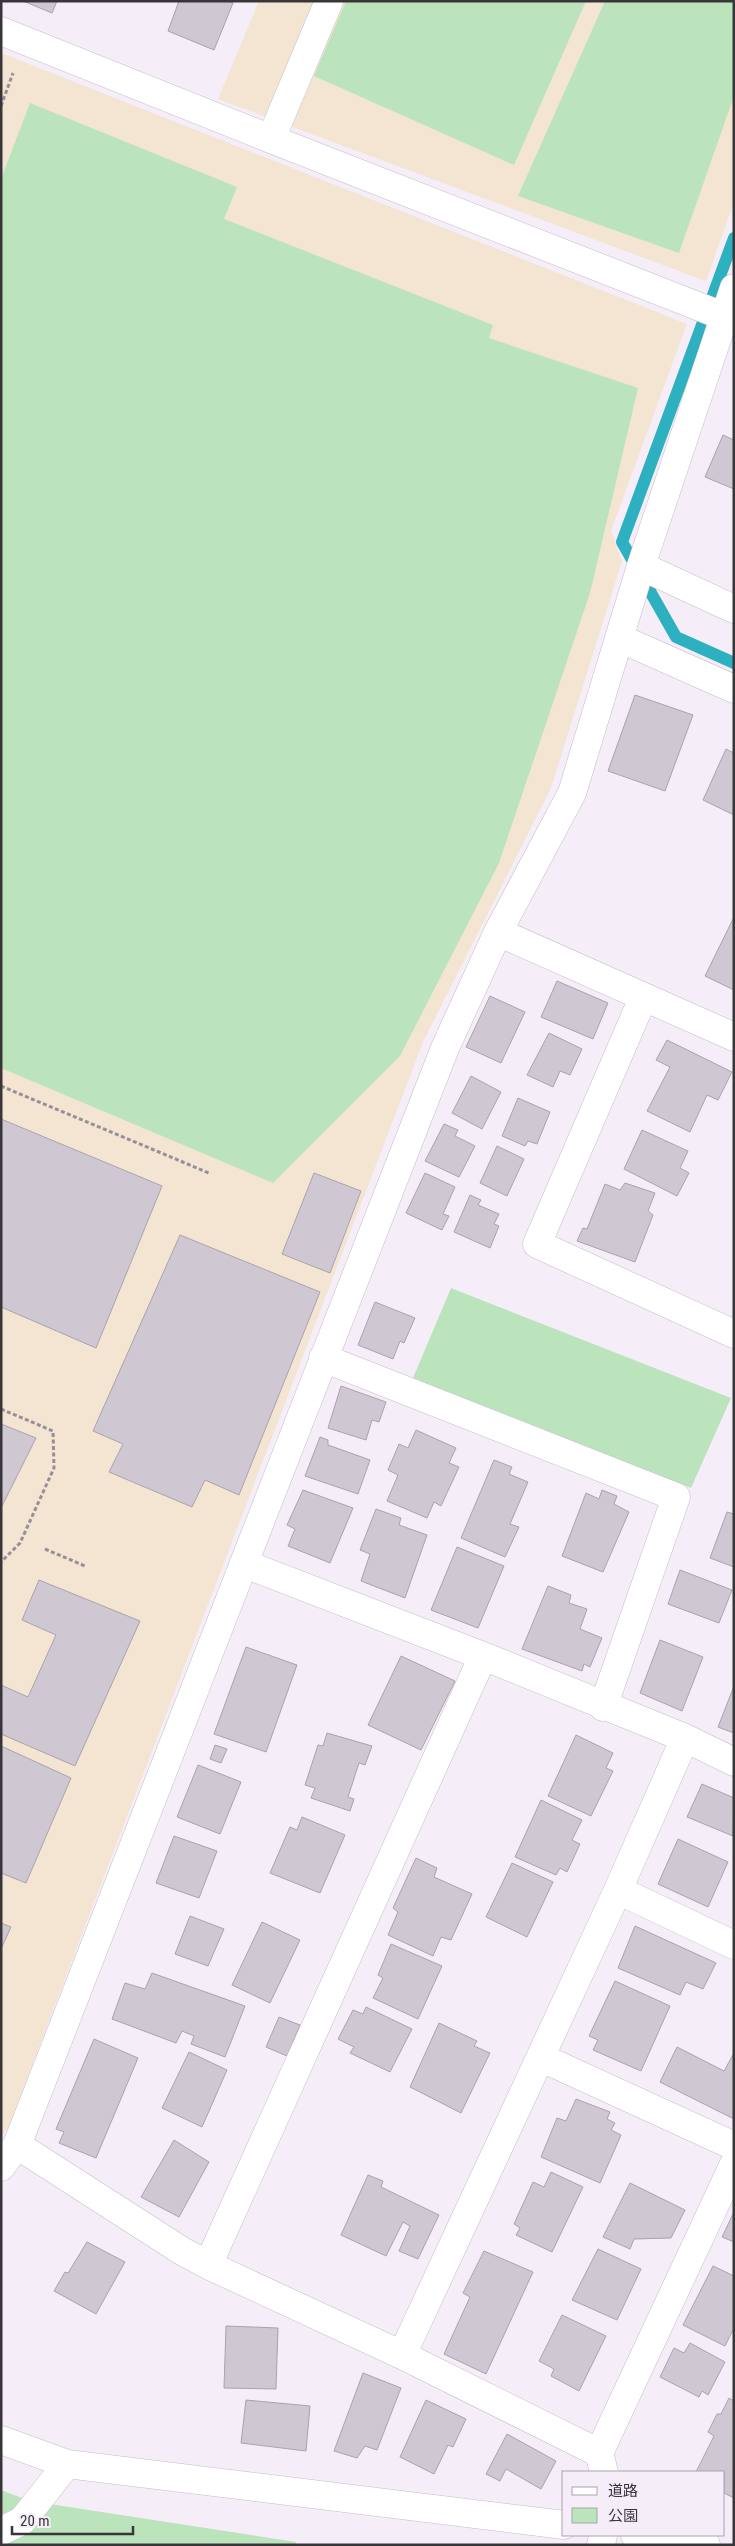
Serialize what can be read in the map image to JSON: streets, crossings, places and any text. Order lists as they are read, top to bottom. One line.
{"legend":["道路","公園"],"scale_bar":"20 m"}
